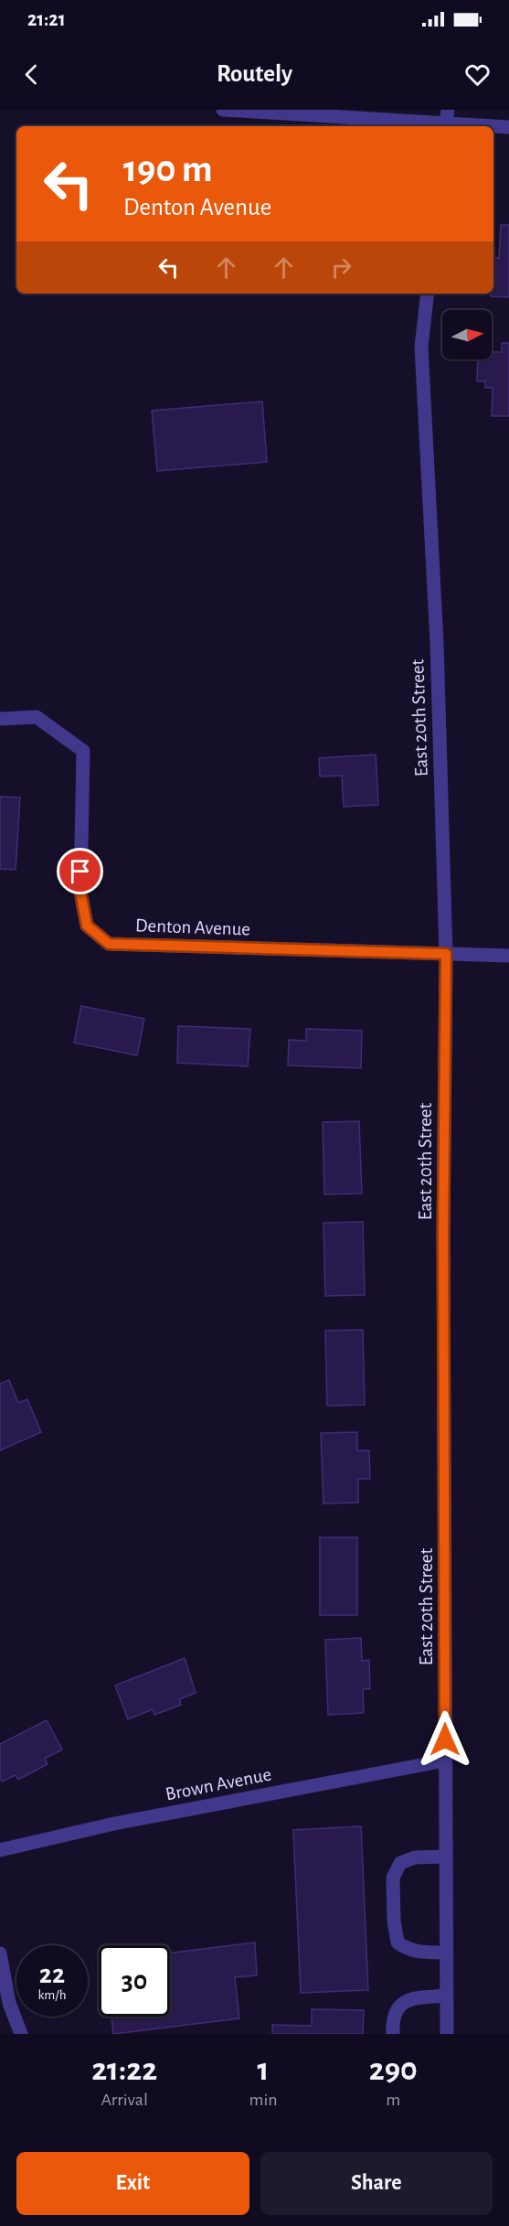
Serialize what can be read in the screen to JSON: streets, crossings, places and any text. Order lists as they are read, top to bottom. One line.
{"streets":{"street":["East 20th Street","Denton Avenue","Brown Avenue"]},"crossings":[["East 20th Street","Denton Avenue"],["East 20th Street","Brown Avenue"]],"north":"right","page":{"status":"21:21","header":"Routely","turn":["190 m","Denton Avenue"],"speed":"22 km/h","limit":"30","eta":["21:22","Arrival","1","min","290","m"],"buttons":["Exit","Share"]}}
